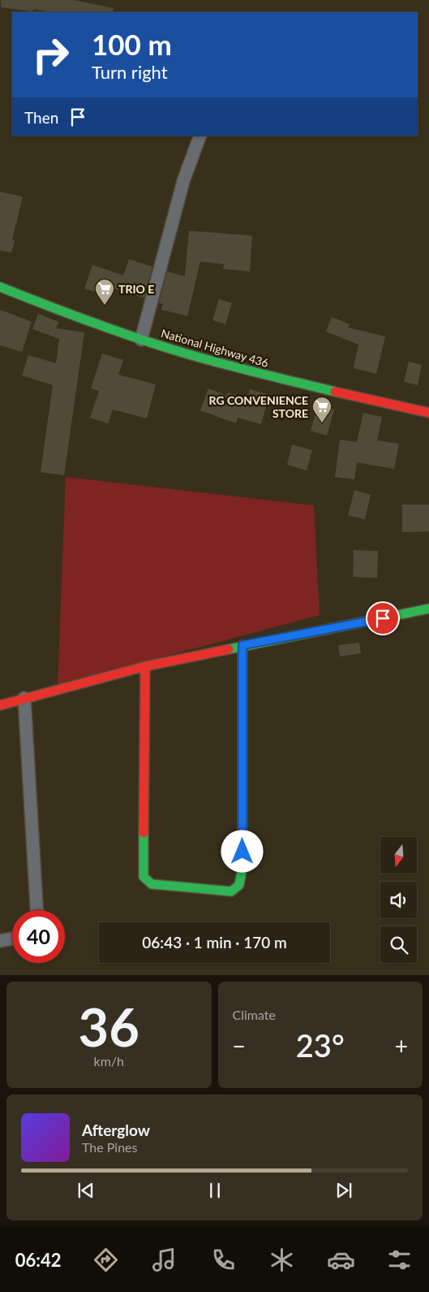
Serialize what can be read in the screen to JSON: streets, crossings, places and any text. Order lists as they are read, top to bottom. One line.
{"streets":{"street":["National Highway 436"]},"places":{"supermarket":["TRIO E","RG CONVENIENCE STORE"]},"north":"bottom","page":{"turn":["100 m","Turn right"],"then":"Then","limit":"40","trip":"06:43 · 1 min · 170 m","tile":[["36","km/h"],"Climate"],"heat":["−","23°","+"],"song":["Afterglow","The Pines"],"tabs":"06:42"}}
